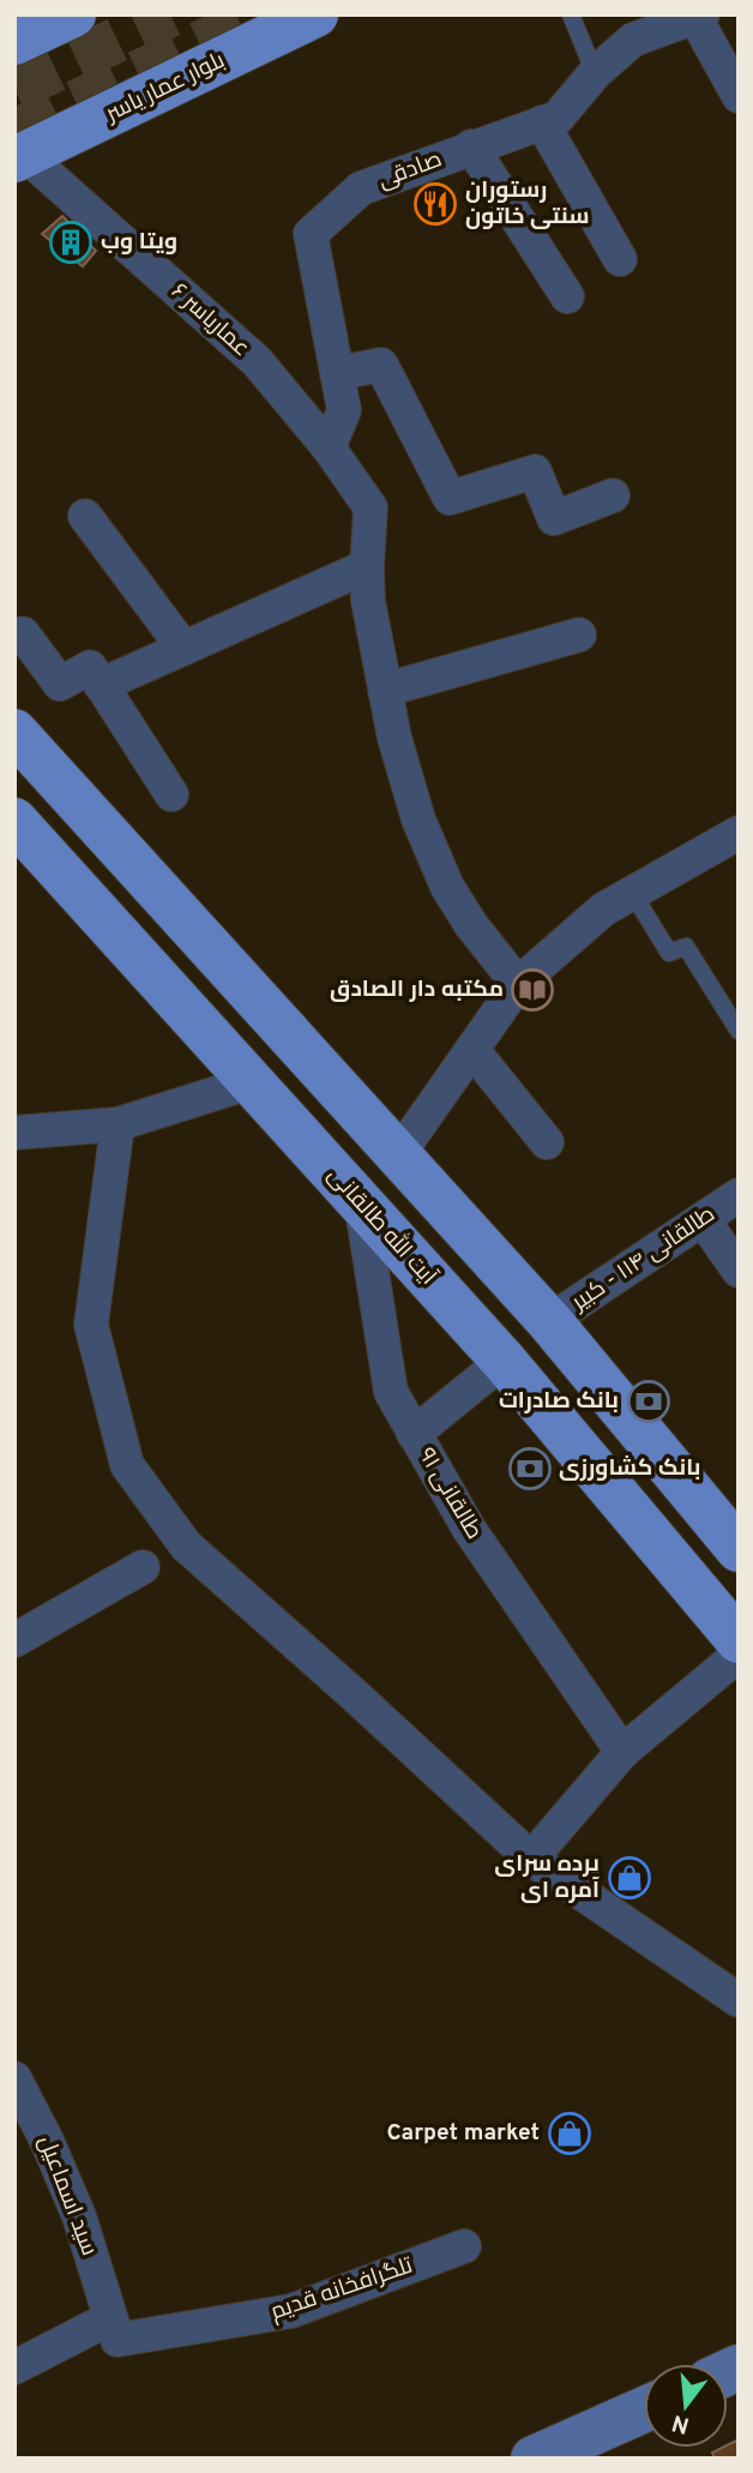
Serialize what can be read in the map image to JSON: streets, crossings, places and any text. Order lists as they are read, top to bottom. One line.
{"streets":{"main road":["بلوار عمار یاسر","آیت الله طالقانی"],"street":["صادقی","عماریاسر ۶","طالقانی ۱۱۴ - کبیر","طالقانی ۹۱","سید اسماعیل","تلگرافخانه قدیم"]},"crossings":[["بلوار عمار یاسر","عماریاسر ۶"],["صادقی","عماریاسر ۶"],["آیت الله طالقانی","طالقانی ۹۱"],["سید اسماعیل","تلگرافخانه قدیم"]],"places":{"restaurant":["رستوران سنتی خاتون"],"building":["ویتا وب"],"library":["مکتبه دار الصادق"],"bank":["بانک صادرات","بانک کشاورزی"],"shop":["پرده سرای آمره ای","Carpet market"]},"north":"bottom"}
